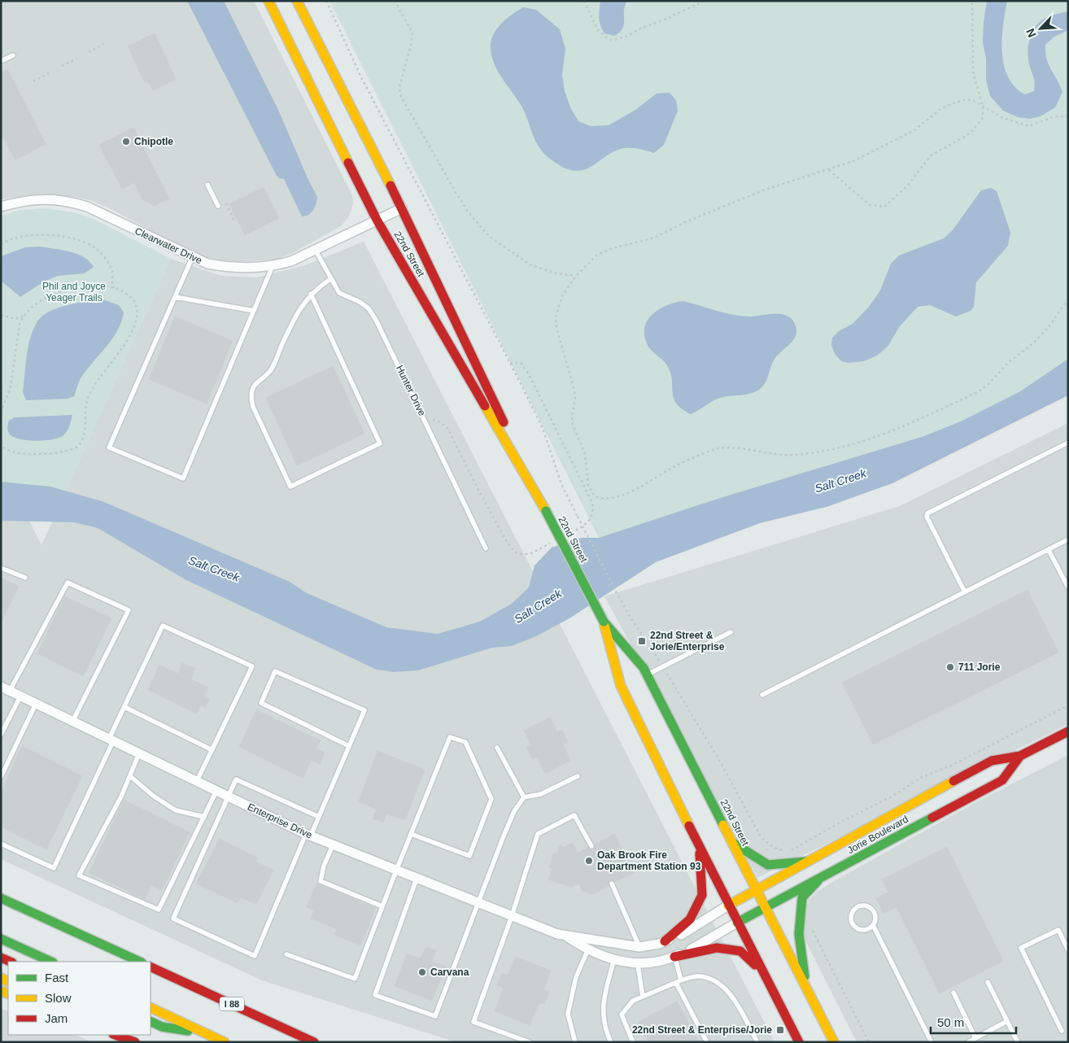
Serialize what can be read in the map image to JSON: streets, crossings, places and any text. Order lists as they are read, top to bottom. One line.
{"streets":{"main road":["22nd Street","Jorie Boulevard","I 88"],"street":["Clearwater Drive","Enterprise Drive"],"lane":["Hunter Drive"]},"crossings":[["Clearwater Drive","22nd Street"],["Clearwater Drive","Hunter Drive"],["22nd Street","Enterprise Drive"],["22nd Street","Jorie Boulevard"],["Enterprise Drive","Jorie Boulevard"]],"water":["Salt Creek"],"parks":["Phil and Joyce Yeager Trails"],"places":{"other":["Chipotle","711 Jorie","Oak Brook Fire Department Station 93","Carvana"],"transit":["22nd Street & Jorie/Enterprise","22nd Street & Enterprise/Jorie"]},"legend":["Fast","Slow","Jam"],"scale_bar":"50 m","north":"bottom left"}
